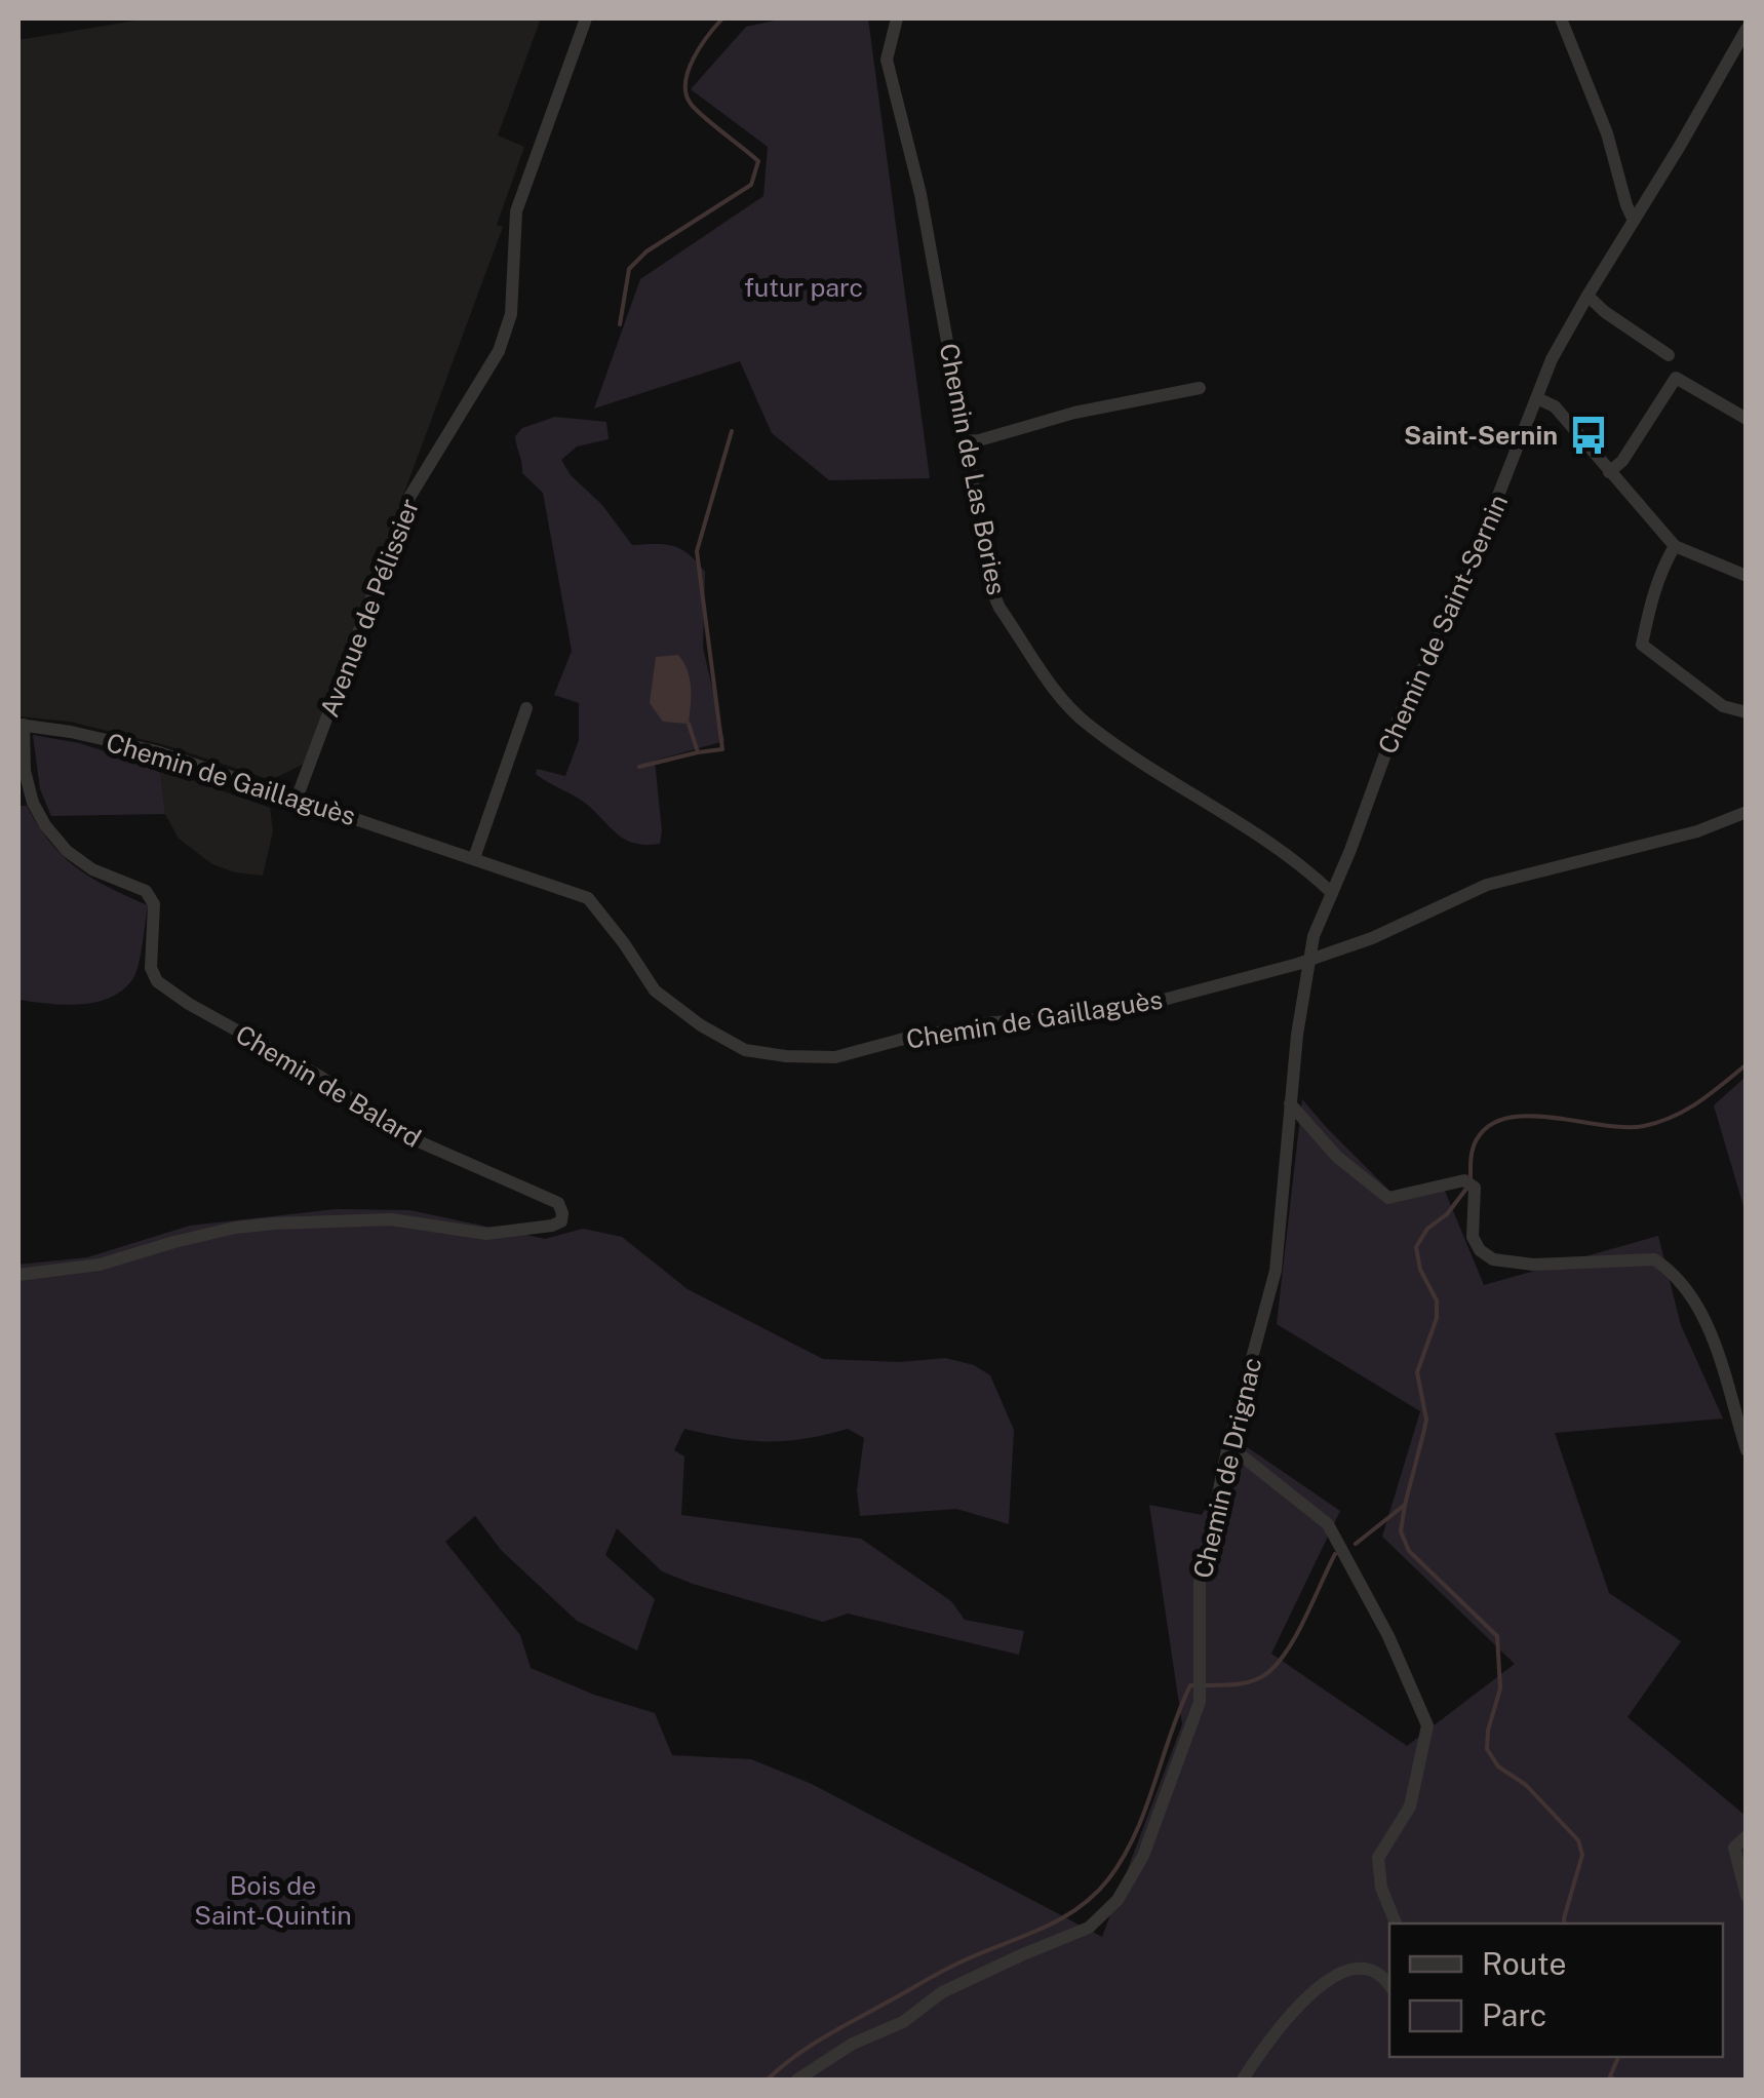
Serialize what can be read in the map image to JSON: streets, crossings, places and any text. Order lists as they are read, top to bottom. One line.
{"streets":{"street":["Chemin de Las Bories","Avenue de Pélissier","Chemin de Saint-Sernin","Chemin de Gaillaguès","Chemin de Balard","Chemin de Drignac"]},"crossings":[["Chemin de Las Bories","Chemin de Saint-Sernin"],["Avenue de Pélissier","Chemin de Gaillaguès"],["Chemin de Saint-Sernin","Chemin de Gaillaguès"],["Chemin de Saint-Sernin","Chemin de Drignac"],["Chemin de Gaillaguès","Chemin de Balard"],["Chemin de Gaillaguès","Chemin de Drignac"]],"parks":["futur parc","Bois de Saint-Quintin"],"places":{"bus stop":["Saint-Sernin"]},"legend":["Route","Parc"]}
